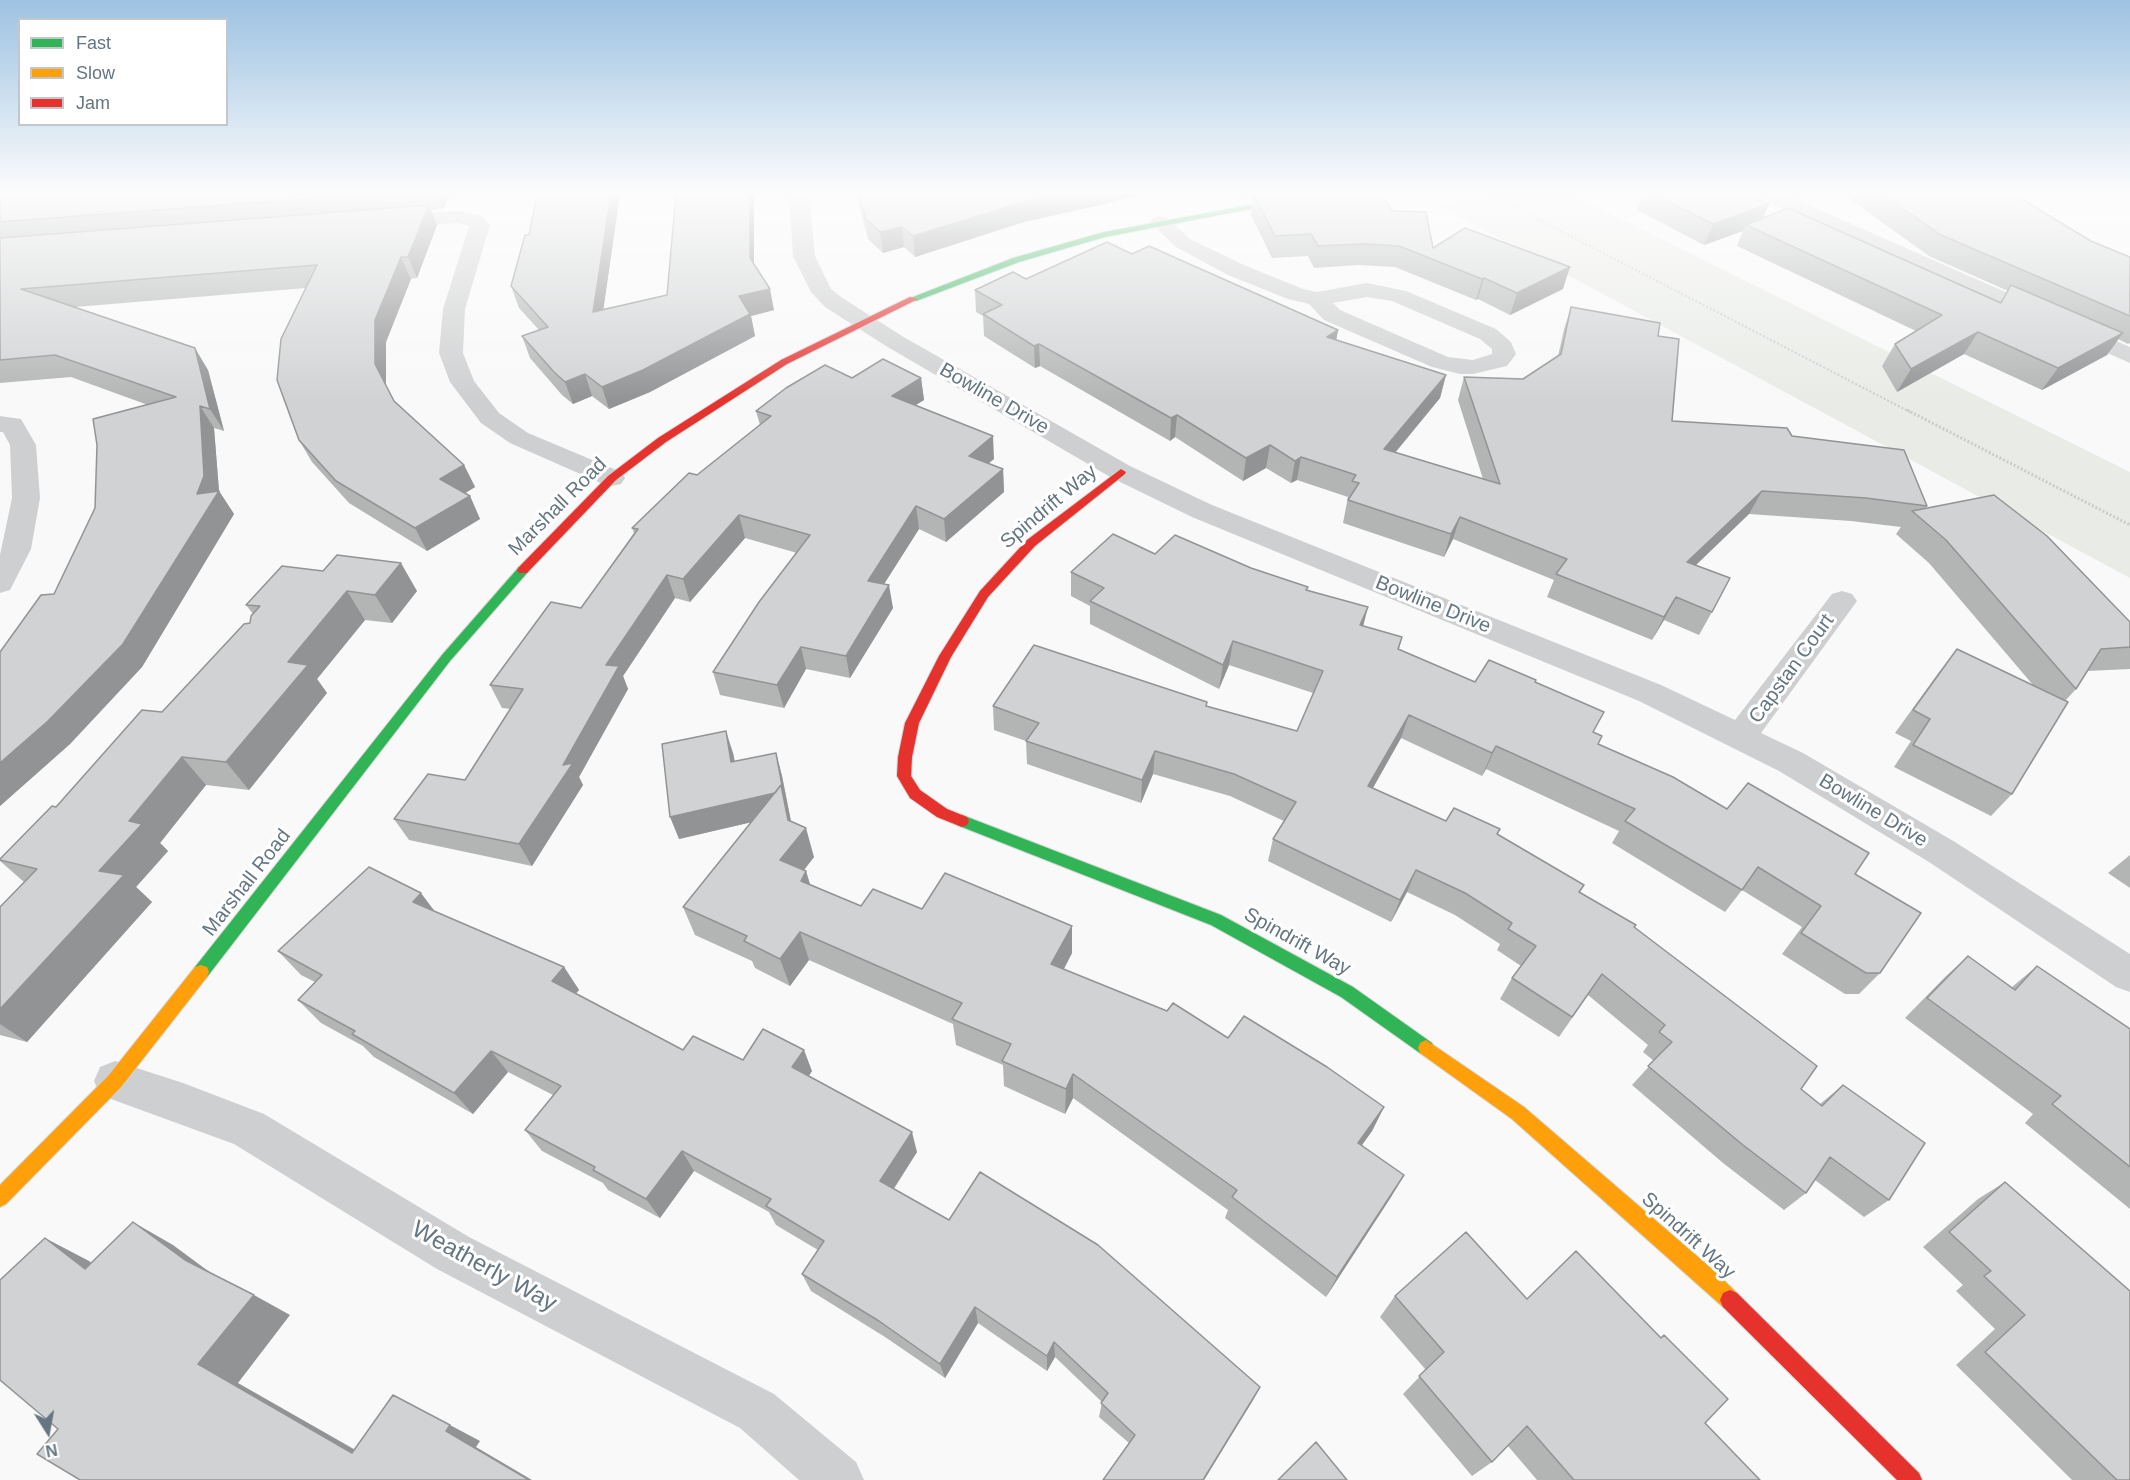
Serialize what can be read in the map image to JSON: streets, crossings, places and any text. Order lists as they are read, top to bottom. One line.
{"streets":{"street":["Bowline Drive","Marshall Road","Spindrift Way","Capstan Court","Weatherly Way"]},"crossings":[["Bowline Drive","Marshall Road"],["Bowline Drive","Spindrift Way"],["Bowline Drive","Capstan Court"],["Marshall Road","Weatherly Way"]],"legend":["Fast","Slow","Jam"],"north":"bottom"}
